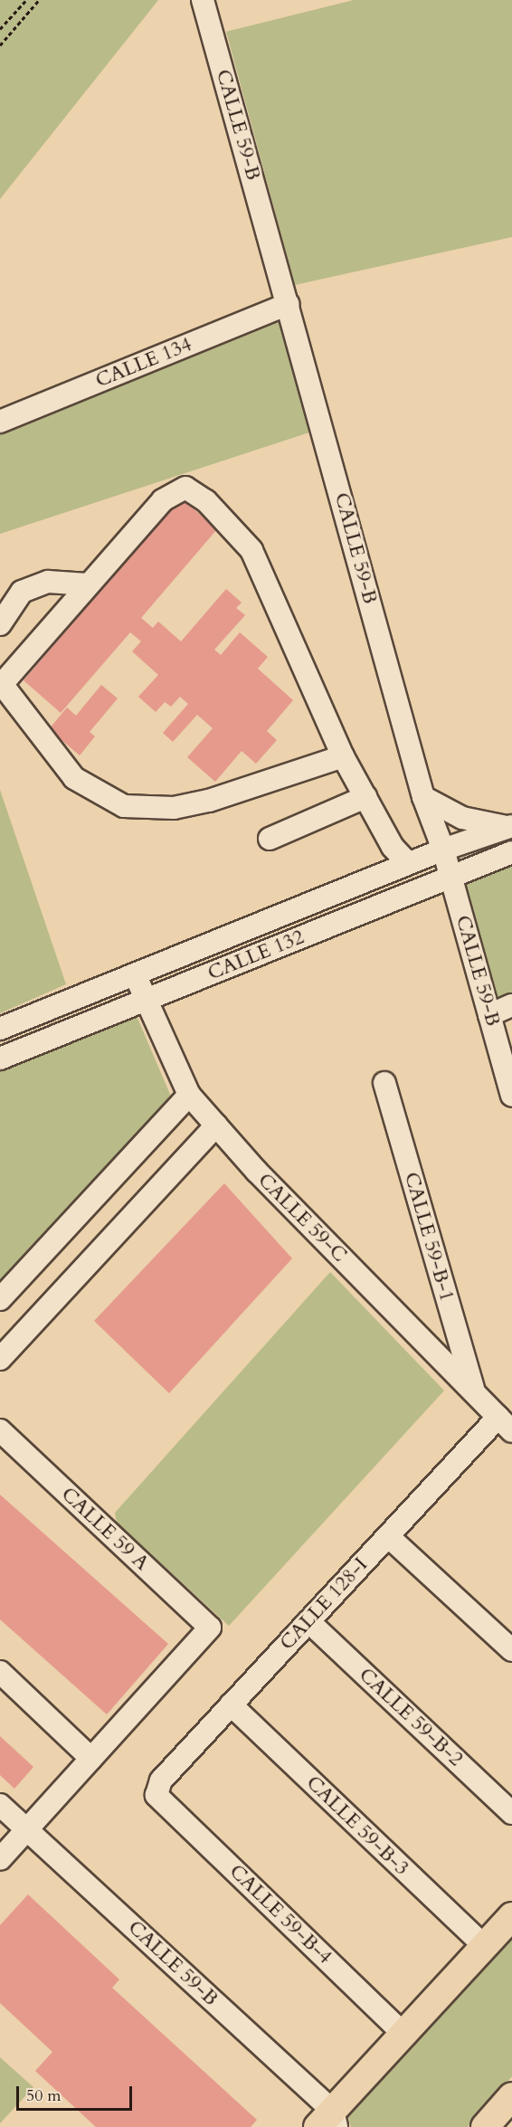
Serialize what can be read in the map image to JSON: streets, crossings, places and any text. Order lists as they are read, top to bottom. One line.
{"streets":{"street":["CALLE 59-B","CALLE 134","CALLE 132","CALLE 59-C","CALLE 59-B-1","CALLE 59 A","CALLE 128-I","CALLE 59-B-2","CALLE 59-B-3","CALLE 59-B-4"]},"crossings":[["CALLE 59-B","CALLE 134"],["CALLE 59-B","CALLE 132"],["CALLE 132","CALLE 59-C"],["CALLE 59-C","CALLE 59-B-1"],["CALLE 59-C","CALLE 128-I"],["CALLE 128-I","CALLE 59-B-2"],["CALLE 128-I","CALLE 59-B-3"],["CALLE 128-I","CALLE 59-B-4"]],"scale_bar":"50 m"}
